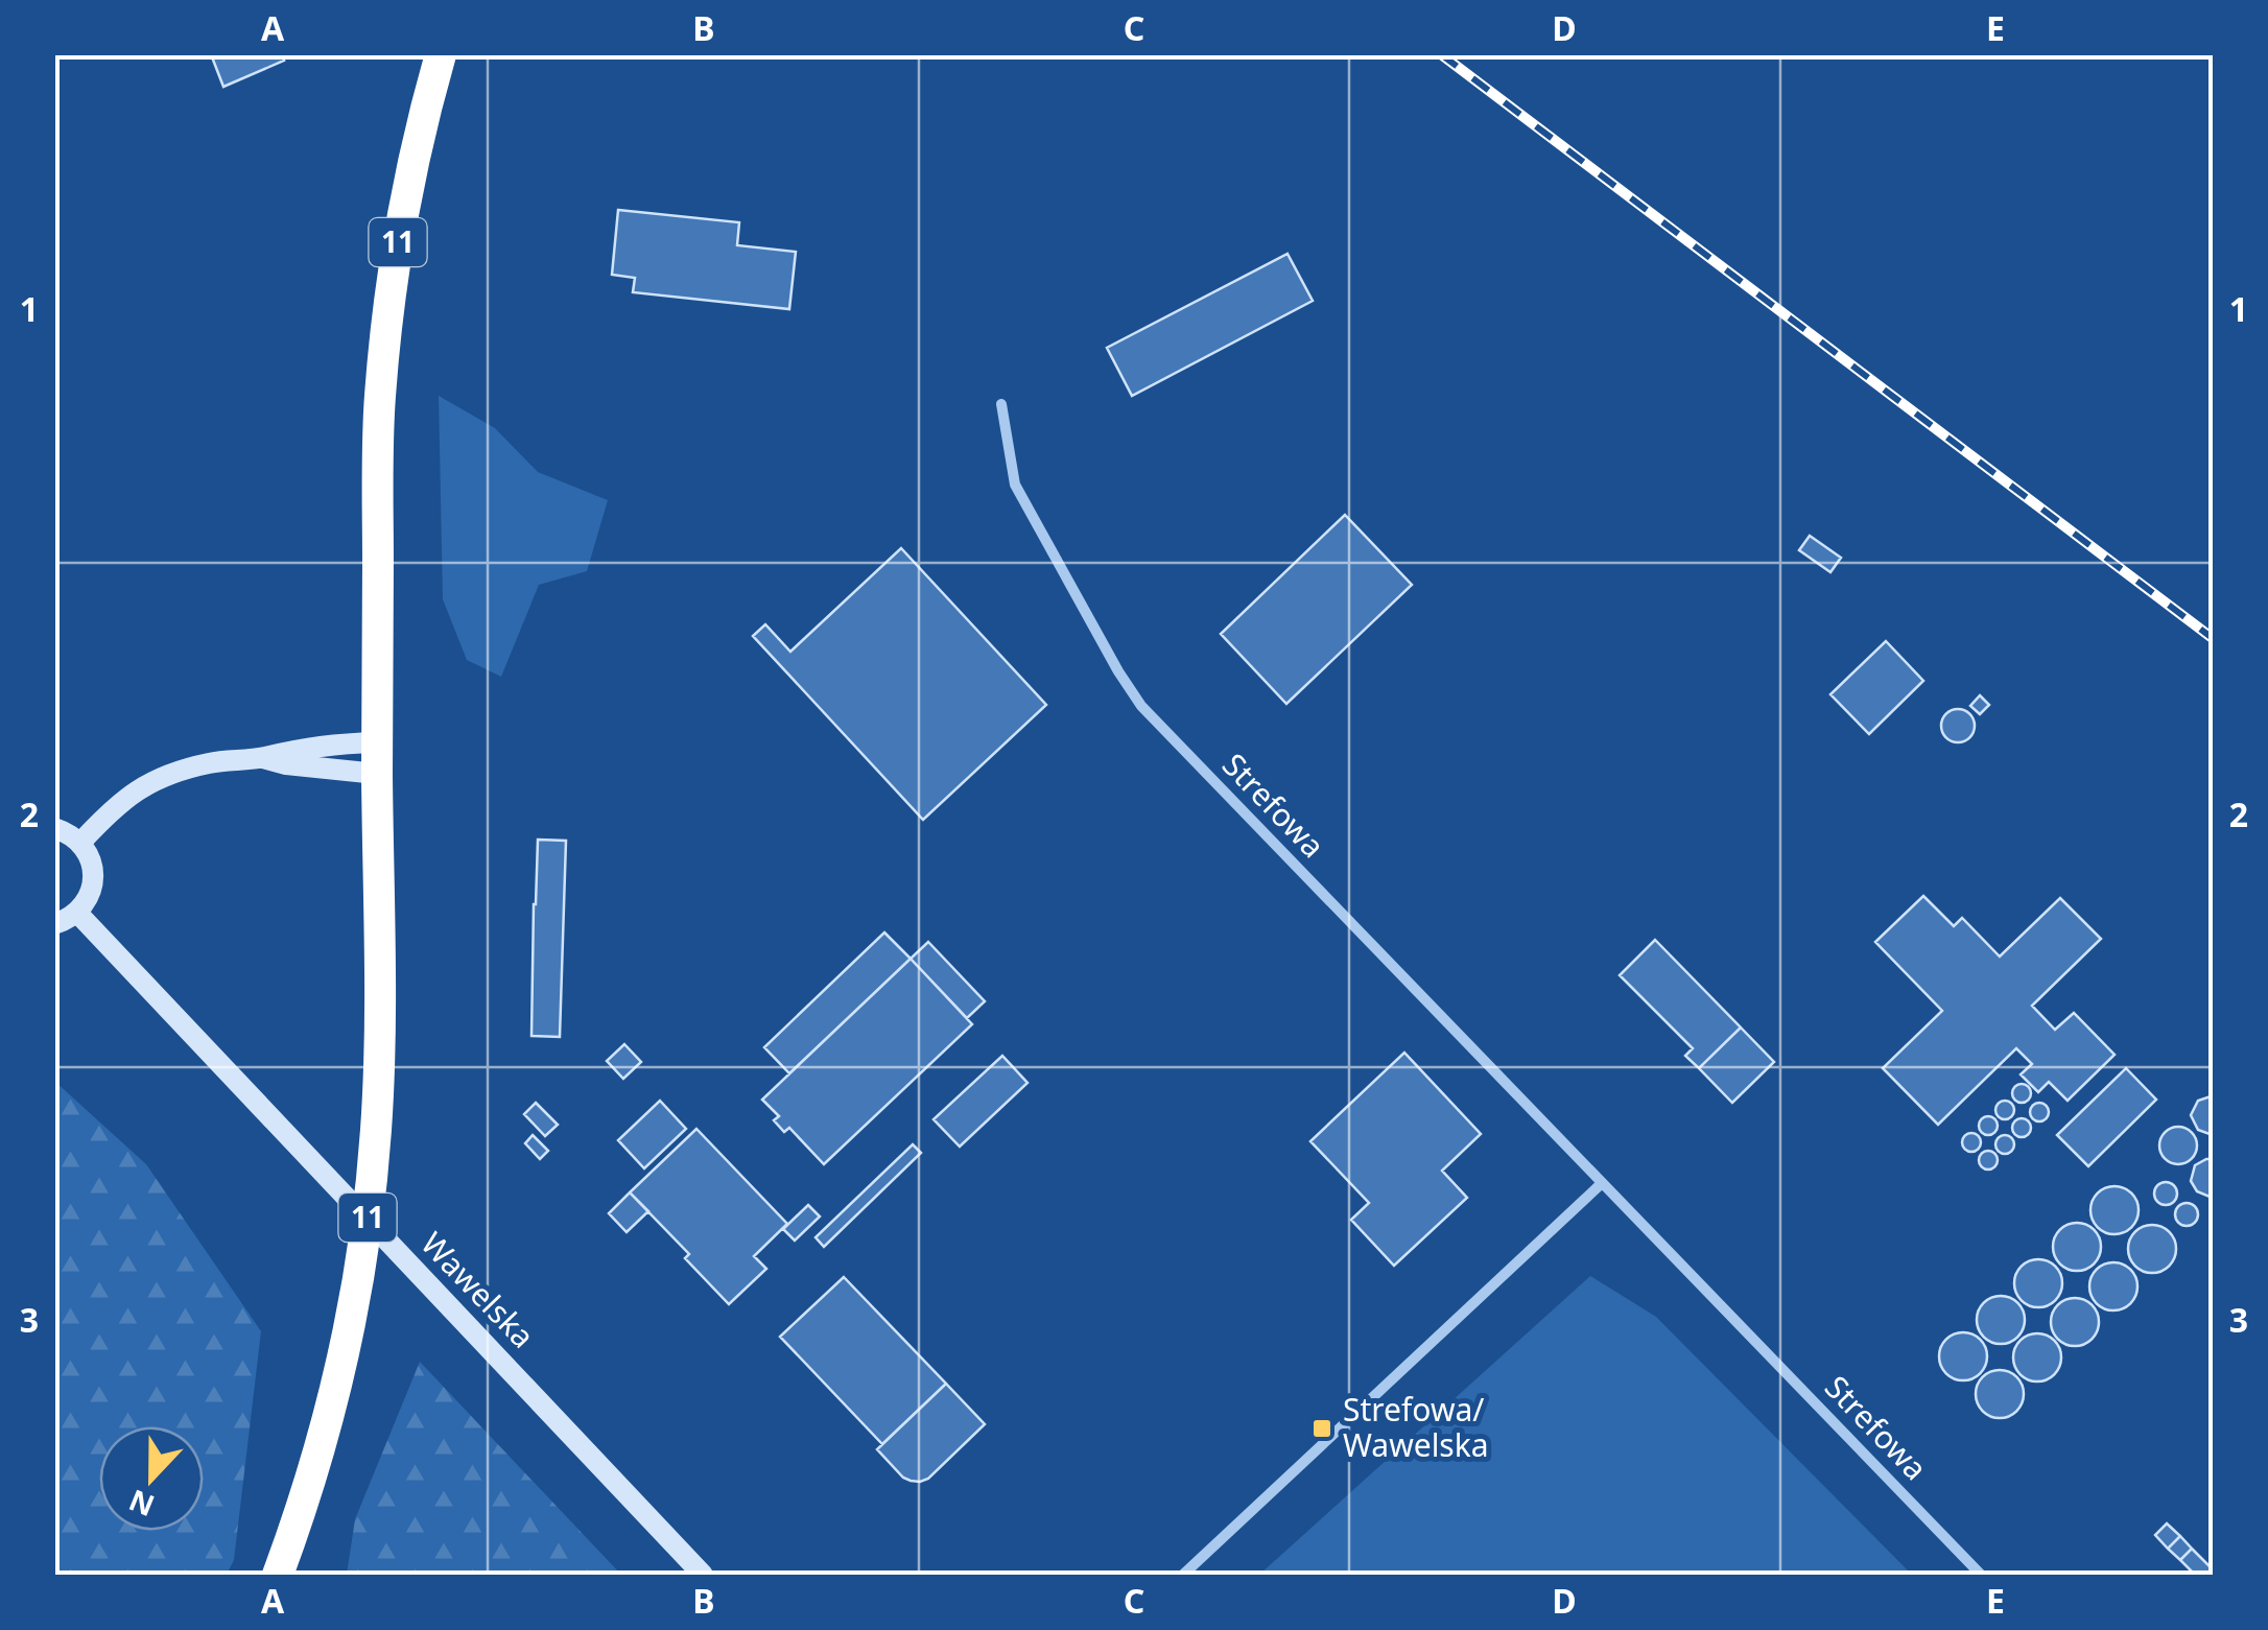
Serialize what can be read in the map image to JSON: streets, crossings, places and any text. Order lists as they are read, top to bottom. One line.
{"streets":{"highway":["11"],"street":["Strefowa","Wawelska"]},"places":{"transit":["Strefowa/ Wawelska"]},"north":"bottom","grid":{"columns":["A","B","C","D","E"],"rows":["1","2","3"]}}
